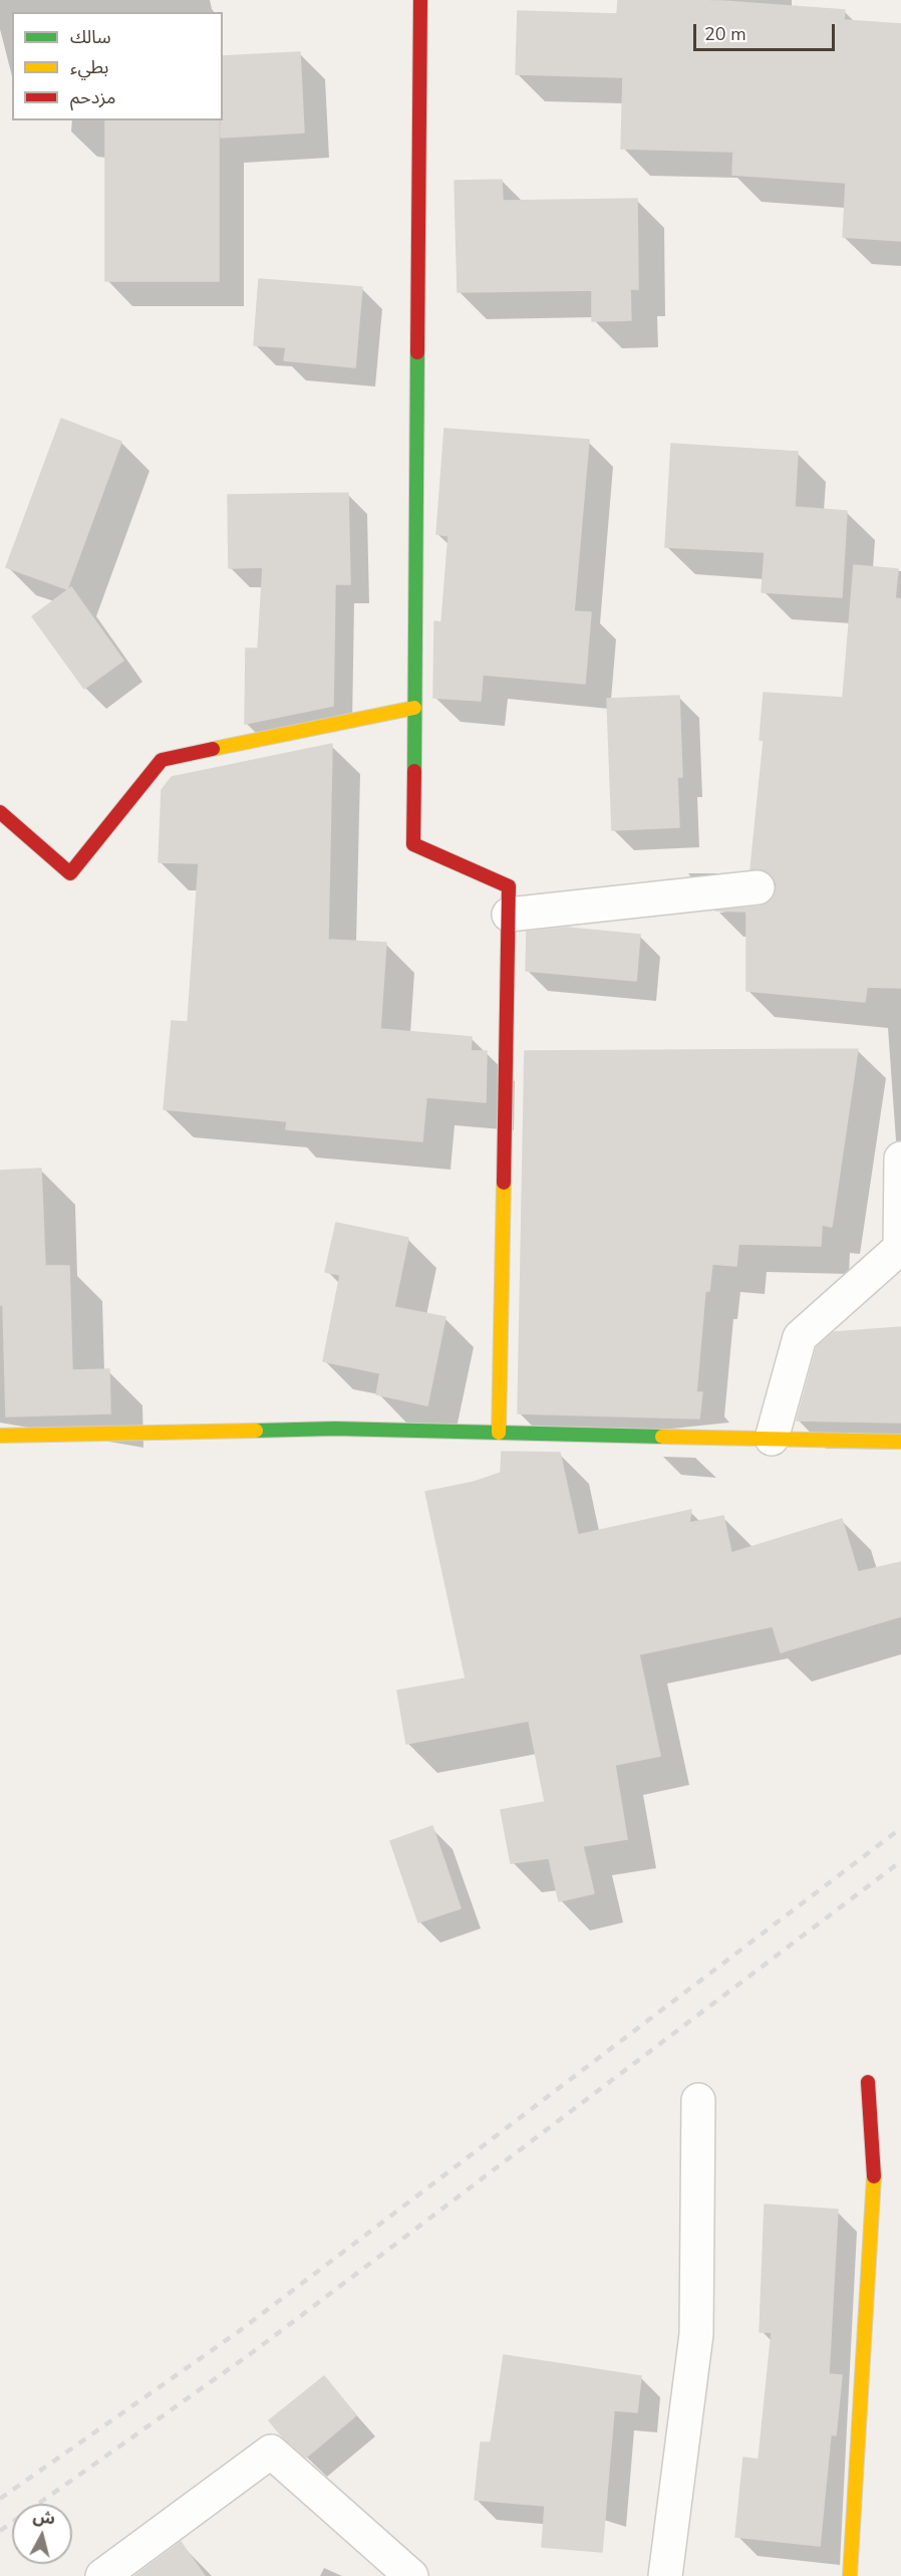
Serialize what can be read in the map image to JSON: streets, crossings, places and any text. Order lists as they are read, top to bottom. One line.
{"legend":["سالك","بطيء","مزدحم"],"scale_bar":"20 m","north":"top"}
